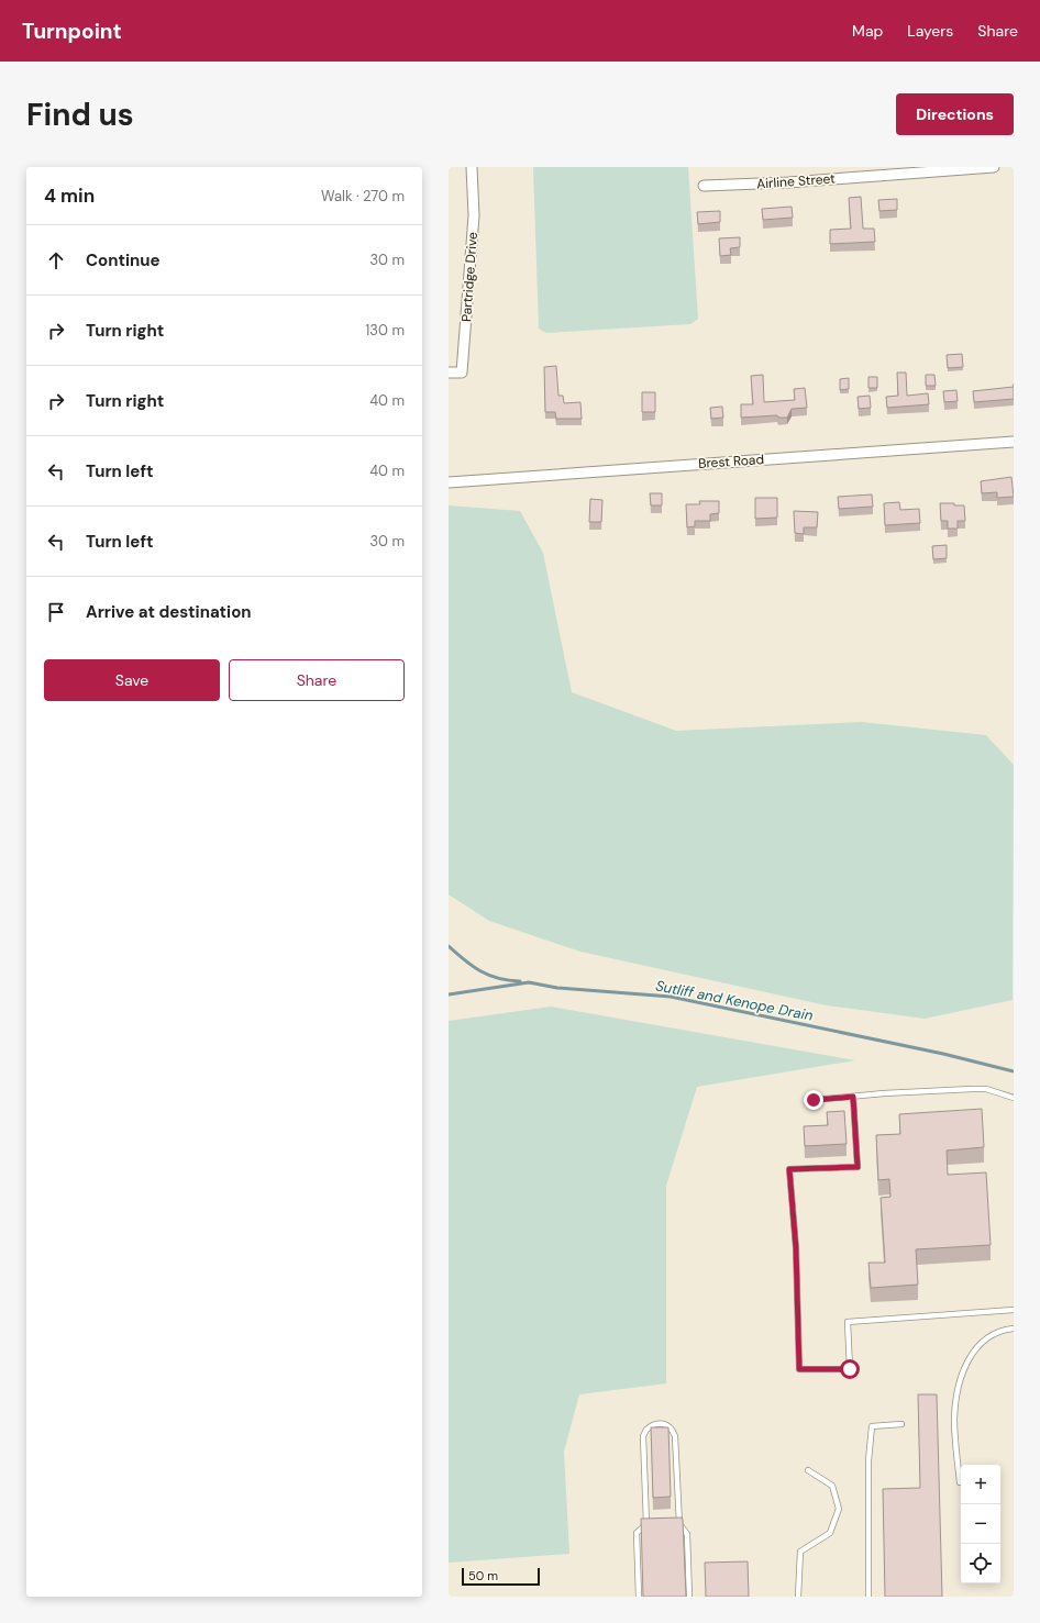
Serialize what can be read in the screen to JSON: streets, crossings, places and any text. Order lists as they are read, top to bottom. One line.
{"streets":{"street":["Airline Street","Partridge Drive","Brest Road"]},"water":["Sutliff and Kenope Drain"],"scale_bar":"50 m","page":{"header":"Turnpoint","nav":["Map","Layers","Share"],"buttons":["Directions",["Save","Share"]],"title":"Find us","heading":["4 min","Walk · 270 m"],"list":[["Continue","30 m"],["Turn right","130 m"],["Turn right","40 m"],["Turn left","40 m"],["Turn left","30 m"],"Arrive at destination"],"map_buttons":["+","−"],"scale":"50 m"}}
